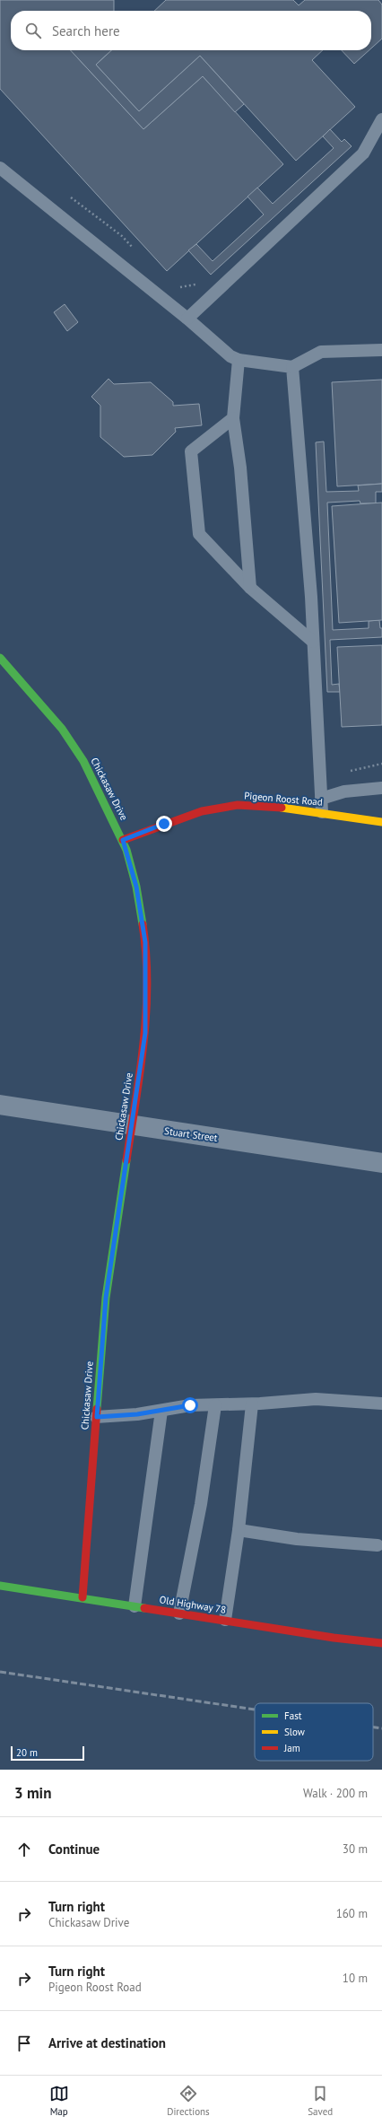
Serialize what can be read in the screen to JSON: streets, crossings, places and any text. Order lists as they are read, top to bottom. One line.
{"streets":{"street":["Chickasaw Drive","Pigeon Roost Road","Stuart Street","Old Highway 78"]},"crossings":[["Chickasaw Drive","Pigeon Roost Road"],["Chickasaw Drive","Stuart Street"],["Chickasaw Drive","Old Highway 78"]],"legend":["Fast","Slow","Jam"],"scale_bar":"20 m","page":{"search":"Search here","scale":"20 m","heading":["3 min","Walk · 200 m"],"list":[["Continue","30 m"],["Turn right","Chickasaw Drive","160 m"],["Turn right","Pigeon Roost Road","10 m"],"Arrive at destination"],"nav":["Map","Directions","Saved"]}}
